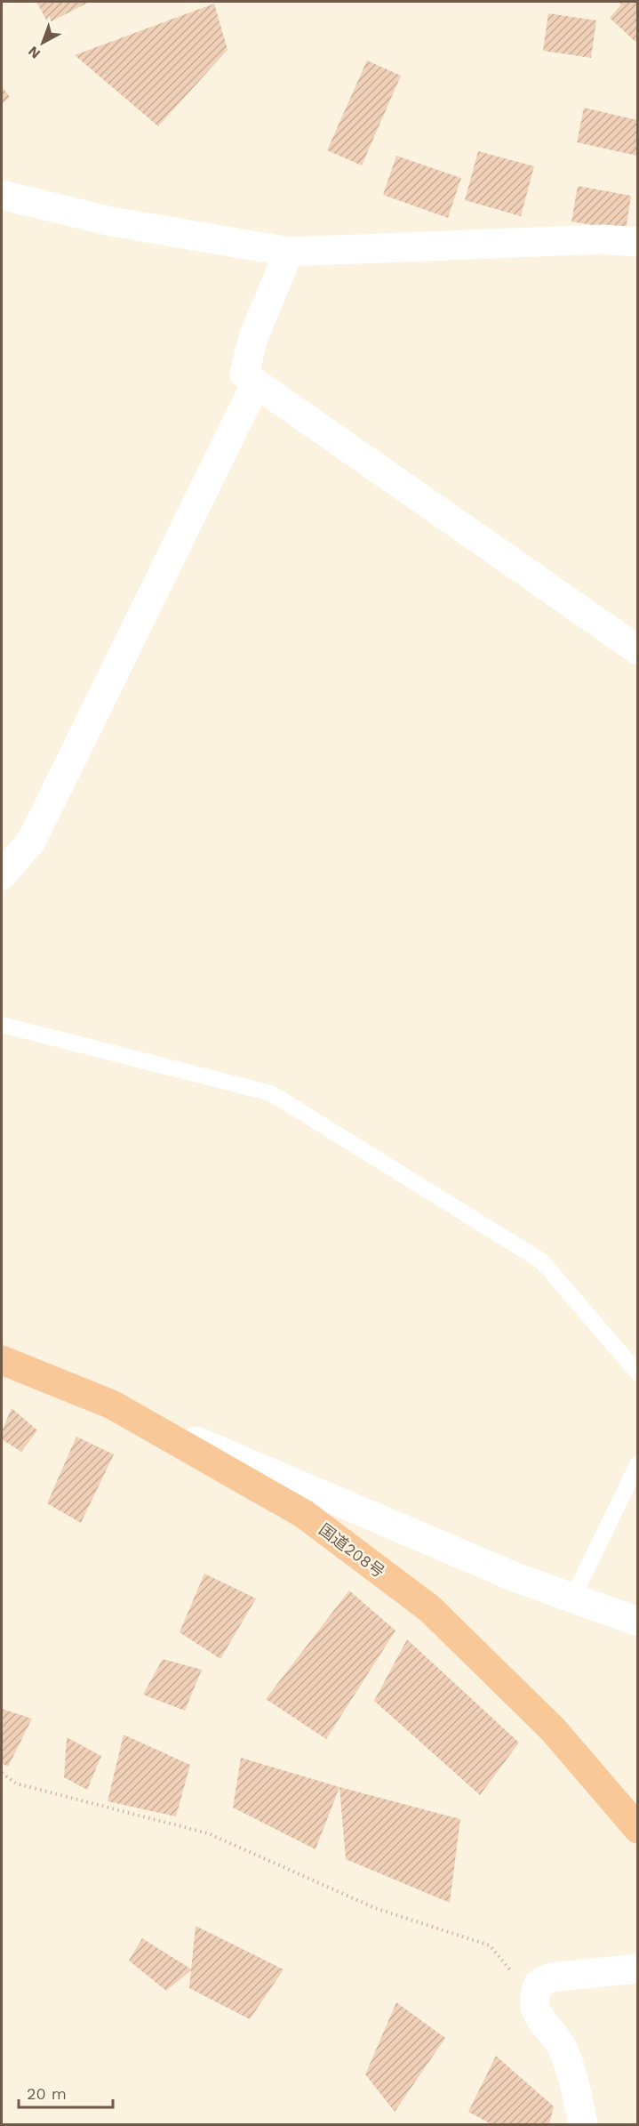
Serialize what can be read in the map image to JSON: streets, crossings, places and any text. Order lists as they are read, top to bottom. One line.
{"streets":{"highway":["国道208号"]},"scale_bar":"20 m","north":"bottom left"}
